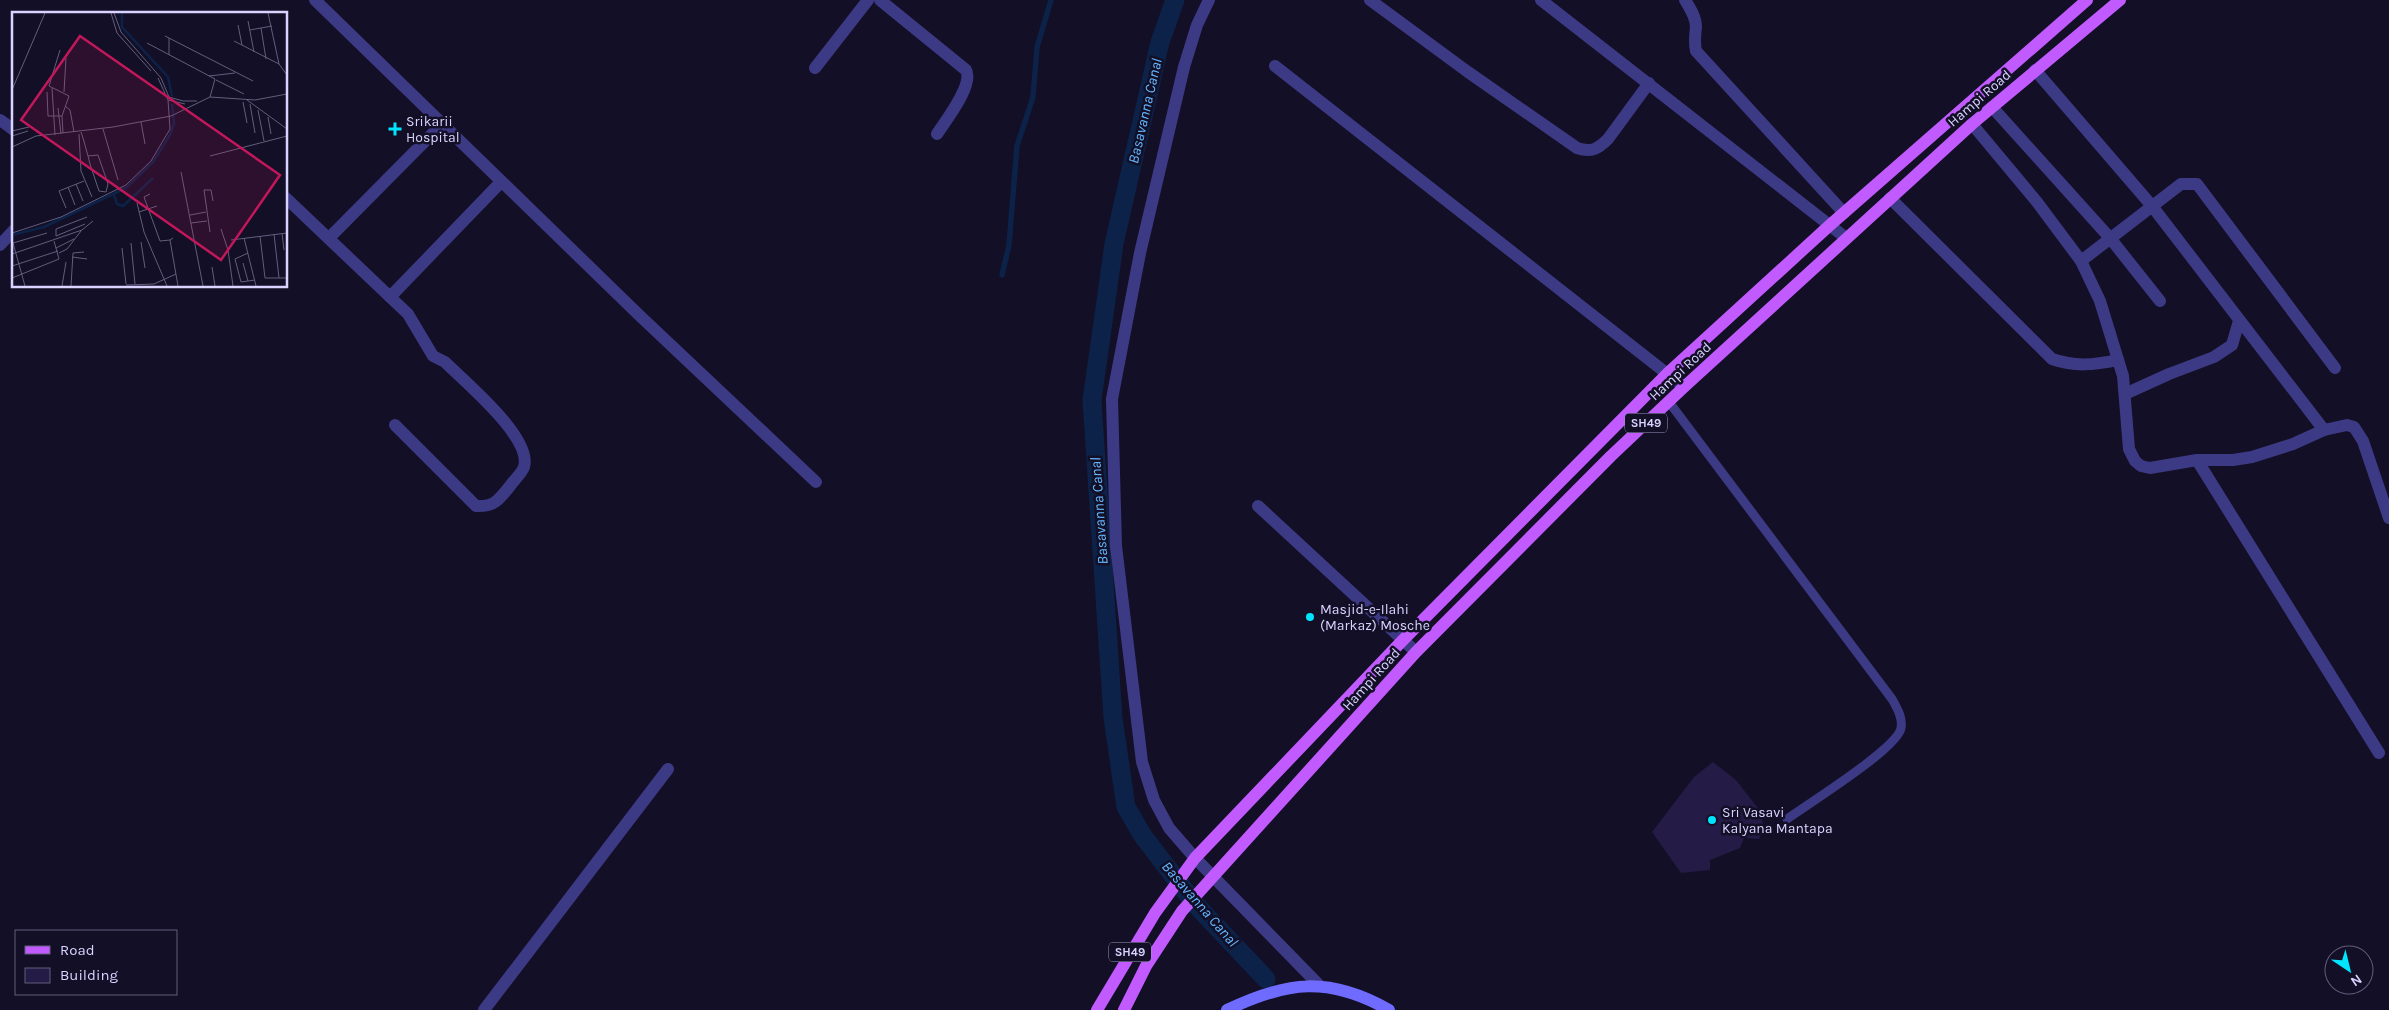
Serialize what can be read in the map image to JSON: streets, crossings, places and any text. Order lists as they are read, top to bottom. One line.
{"streets":{"main road":["Hampi Road","SH49"]},"crossings":[["Hampi Road","SH49"]],"water":["Basavanna Canal"],"places":{"health":["Srikarii Hospital"],"other":["Masjid-e-Ilahi (Markaz) Mosche","Sri Vasavi Kalyana Mantapa"]},"legend":["Road","Building"],"north":"bottom right"}
